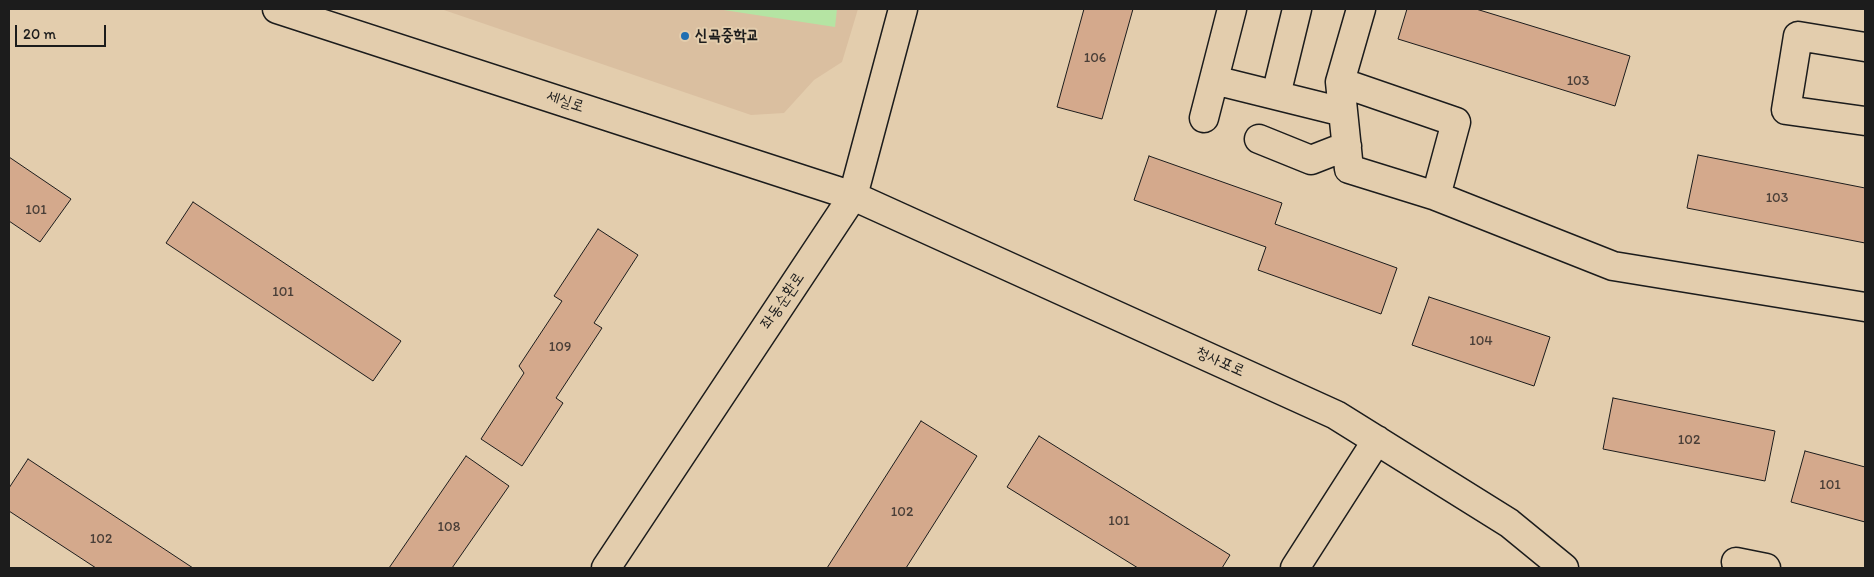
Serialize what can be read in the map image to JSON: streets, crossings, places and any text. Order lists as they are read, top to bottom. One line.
{"streets":{"street":["세실로","좌동순환로","청사포로"]},"crossings":[["세실로","좌동순환로"],["세실로","청사포로"],["좌동순환로","청사포로"]],"places":["신곡중학교"],"house_numbers":["106","103","103","101","101","104","109","102","101","102","101","108","102"],"scale_bar":"20 m"}
